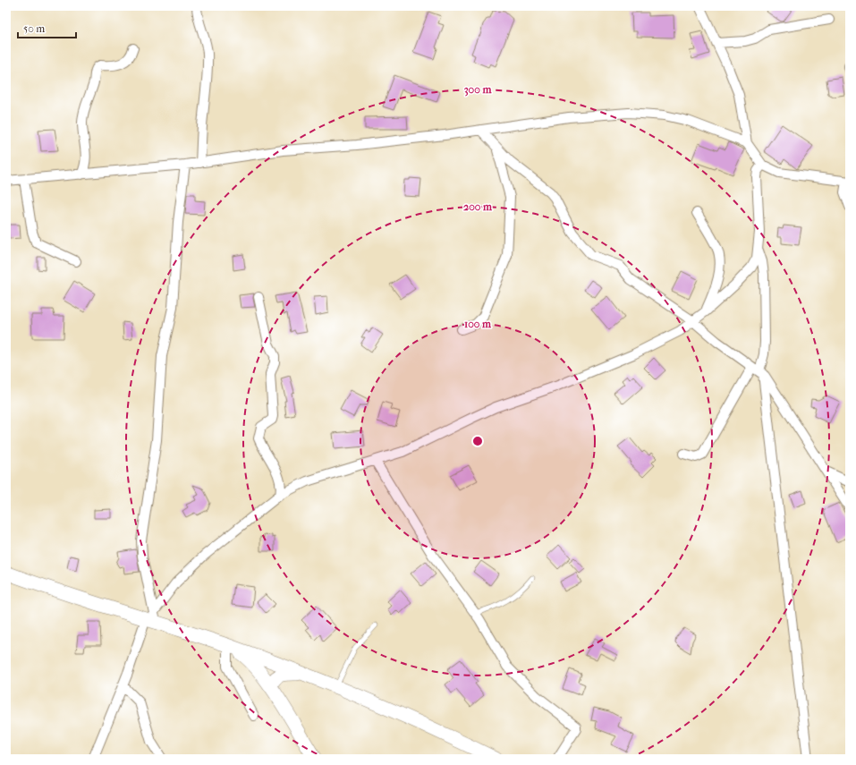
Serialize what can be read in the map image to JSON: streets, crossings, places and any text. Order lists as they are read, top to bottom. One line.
{"scale_bar":"50 m","rings":["300 m","200 m","100 m"]}
